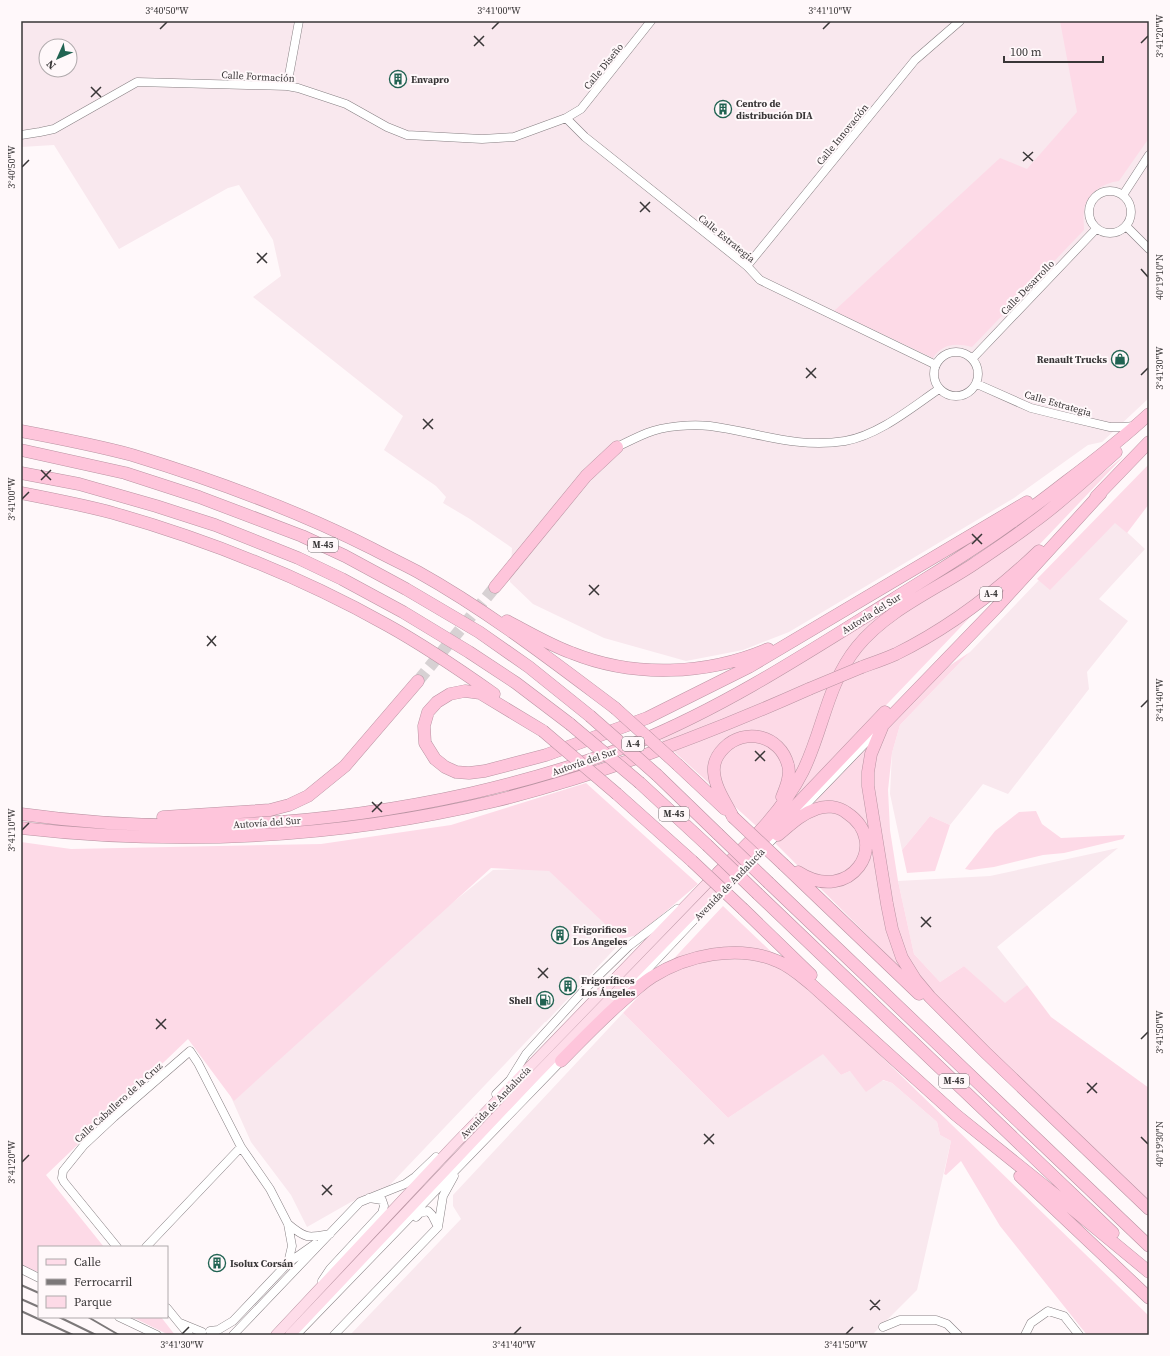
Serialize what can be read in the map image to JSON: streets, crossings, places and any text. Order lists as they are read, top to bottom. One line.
{"streets":{"highway":["M-45","A-4","Autovía del Sur"],"main road":["Avenida de Andalucía"],"street":["Calle Diseño","Calle Formación","Calle Innovación","Calle Estrategia","Calle Desarrollo","Calle Caballero de la Cruz"]},"crossings":[["Calle Diseño","Calle Formación"],["Calle Diseño","Calle Estrategia"],["Calle Formación","Calle Estrategia"],["Calle Innovación","Calle Estrategia"],["Calle Estrategia","Calle Desarrollo"],["Calle Estrategia","Autovía del Sur"]],"places":{"building":["Envapro","Centro de distribución DIA","Frigorificos Los Angeles","Frigoríficos Los Ángeles","Isolux Corsán"],"shop":["Renault Trucks"],"fuel station":["Shell"]},"legend":["Calle","Ferrocarril","Parque"],"scale_bar":"100 m","north":"bottom left","coordinates":["3°40'50\"W","3°41'00\"W","3°41'10\"W","3°41'20\"W","40°19'10\"N","3°41'30\"W","3°41'40\"W","3°41'50\"W","40°19'30\"N"]}
